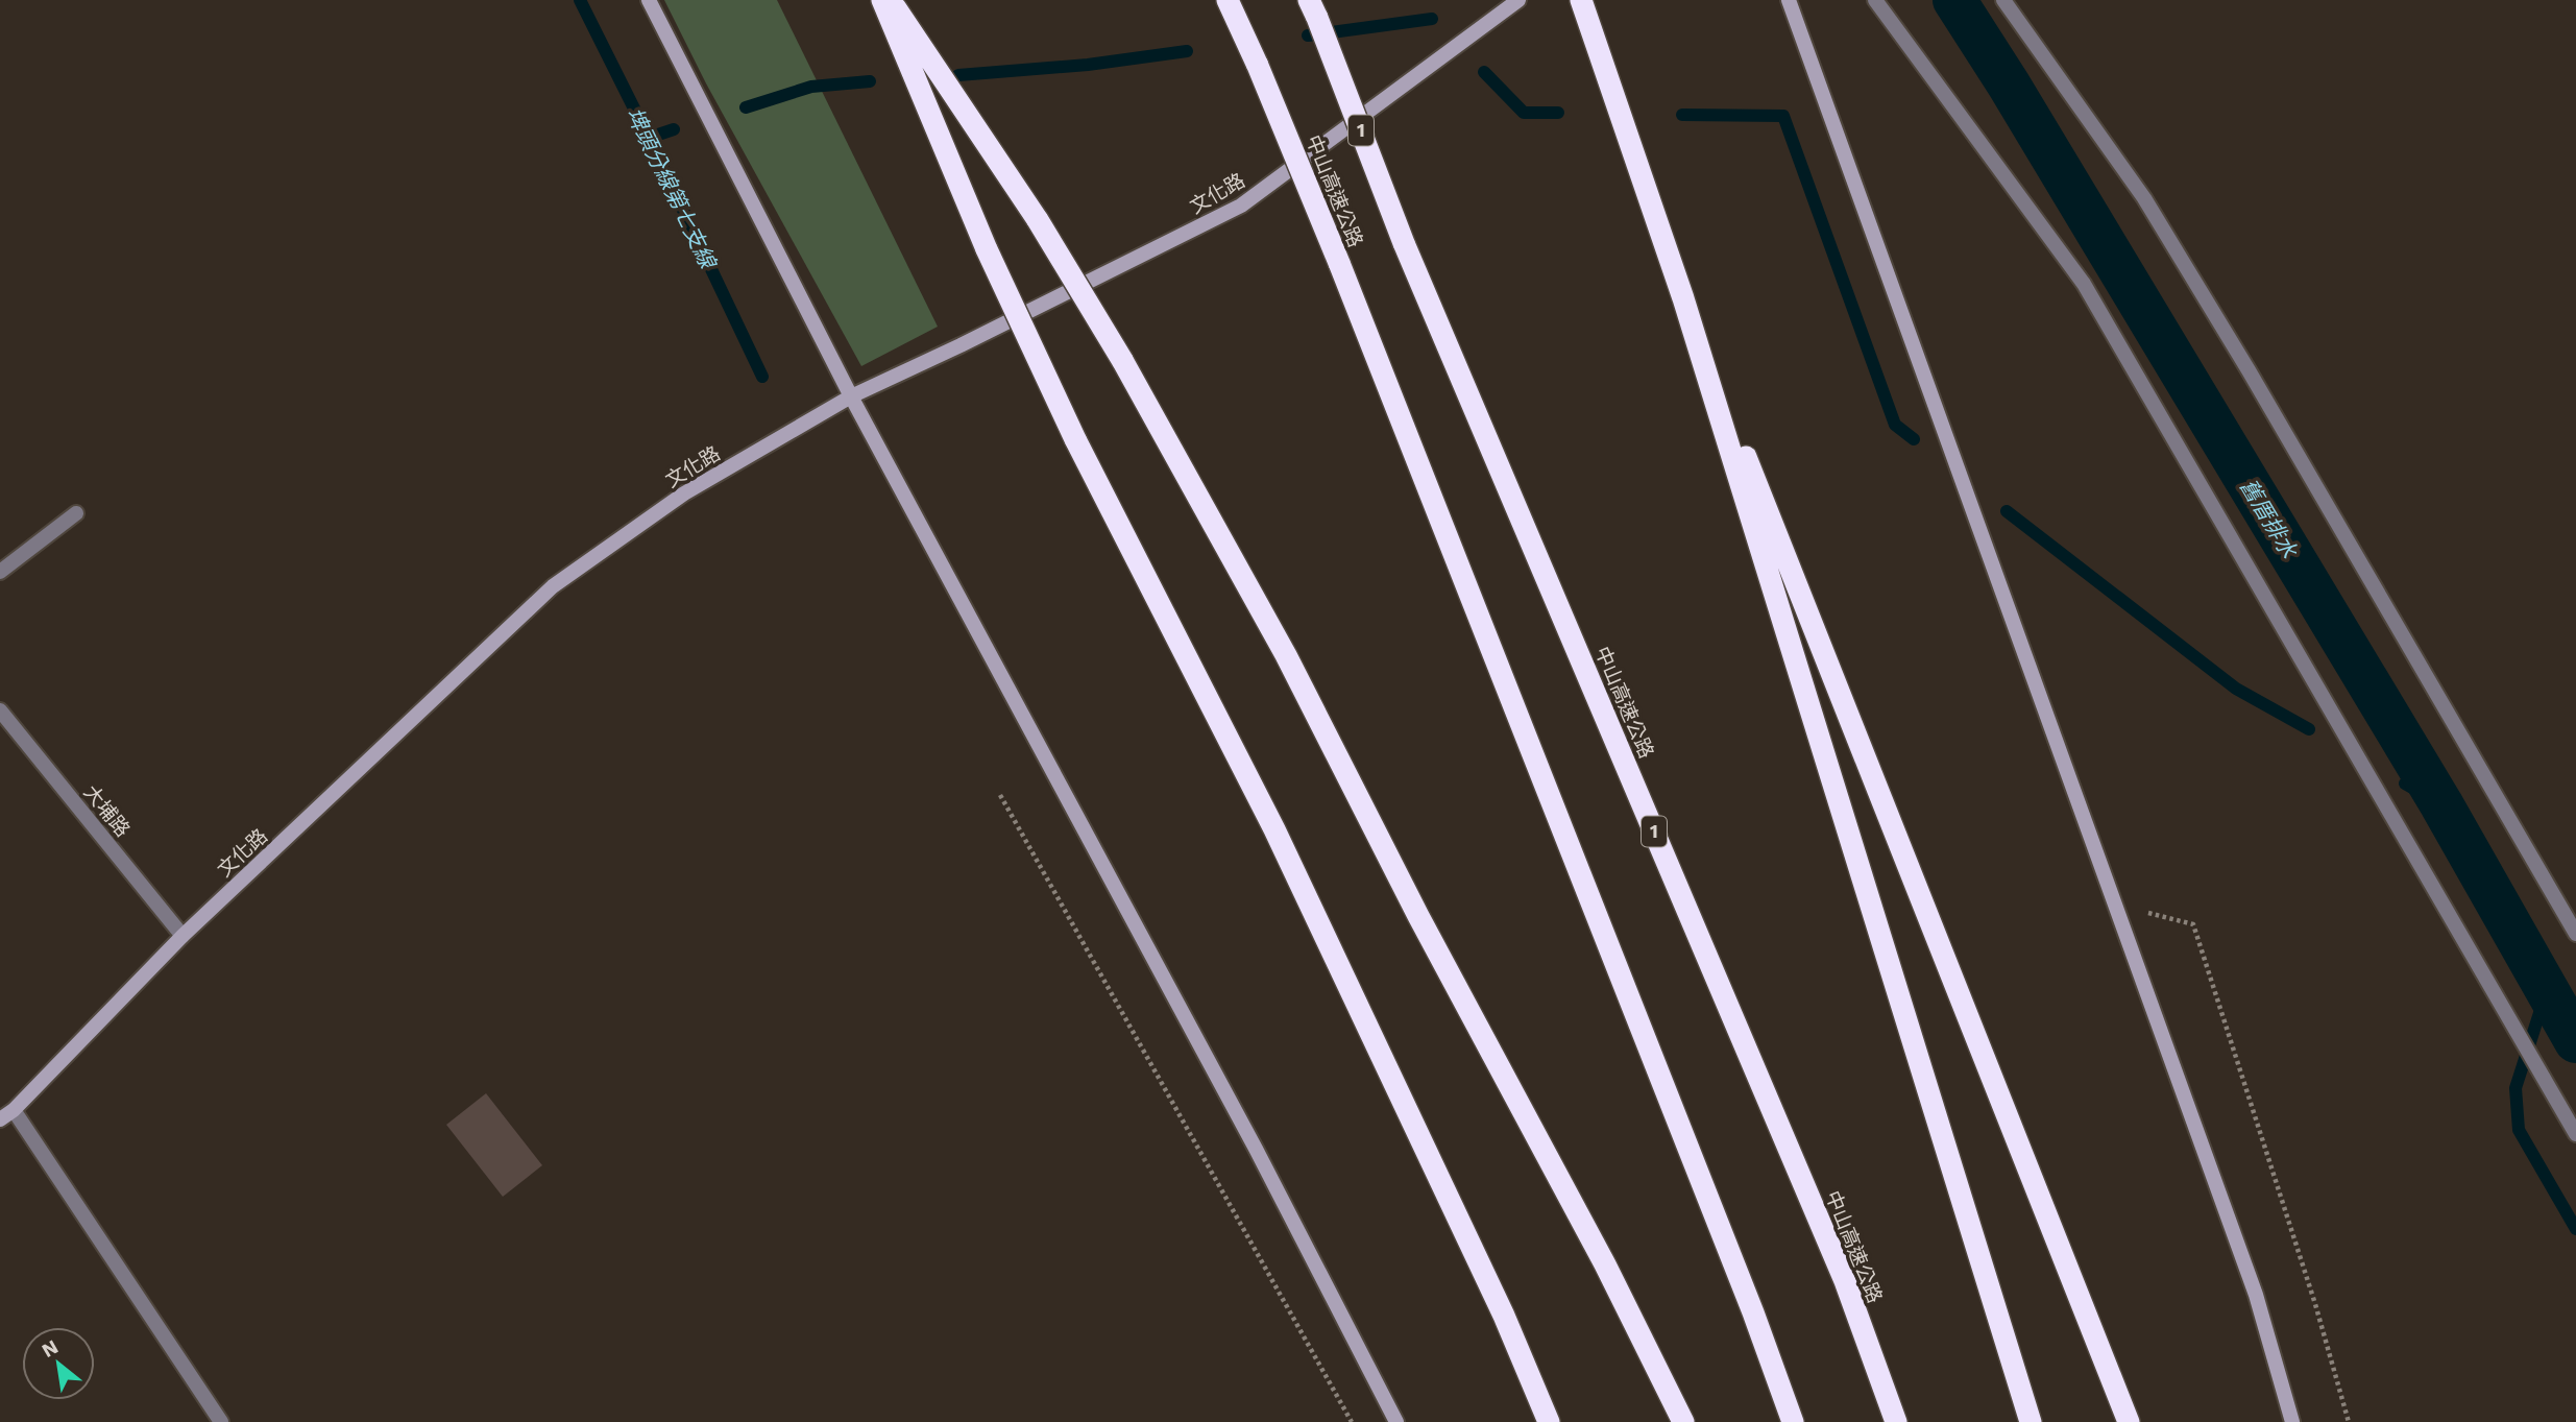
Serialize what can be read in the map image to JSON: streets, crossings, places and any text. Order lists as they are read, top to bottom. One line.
{"streets":{"highway":["1","中山高速公路"],"street":["文化路"],"lane":["大埔路"]},"crossings":[["文化路","大埔路"]],"water":["埤頭分線第七支線","舊厝排水"],"north":"top left"}
